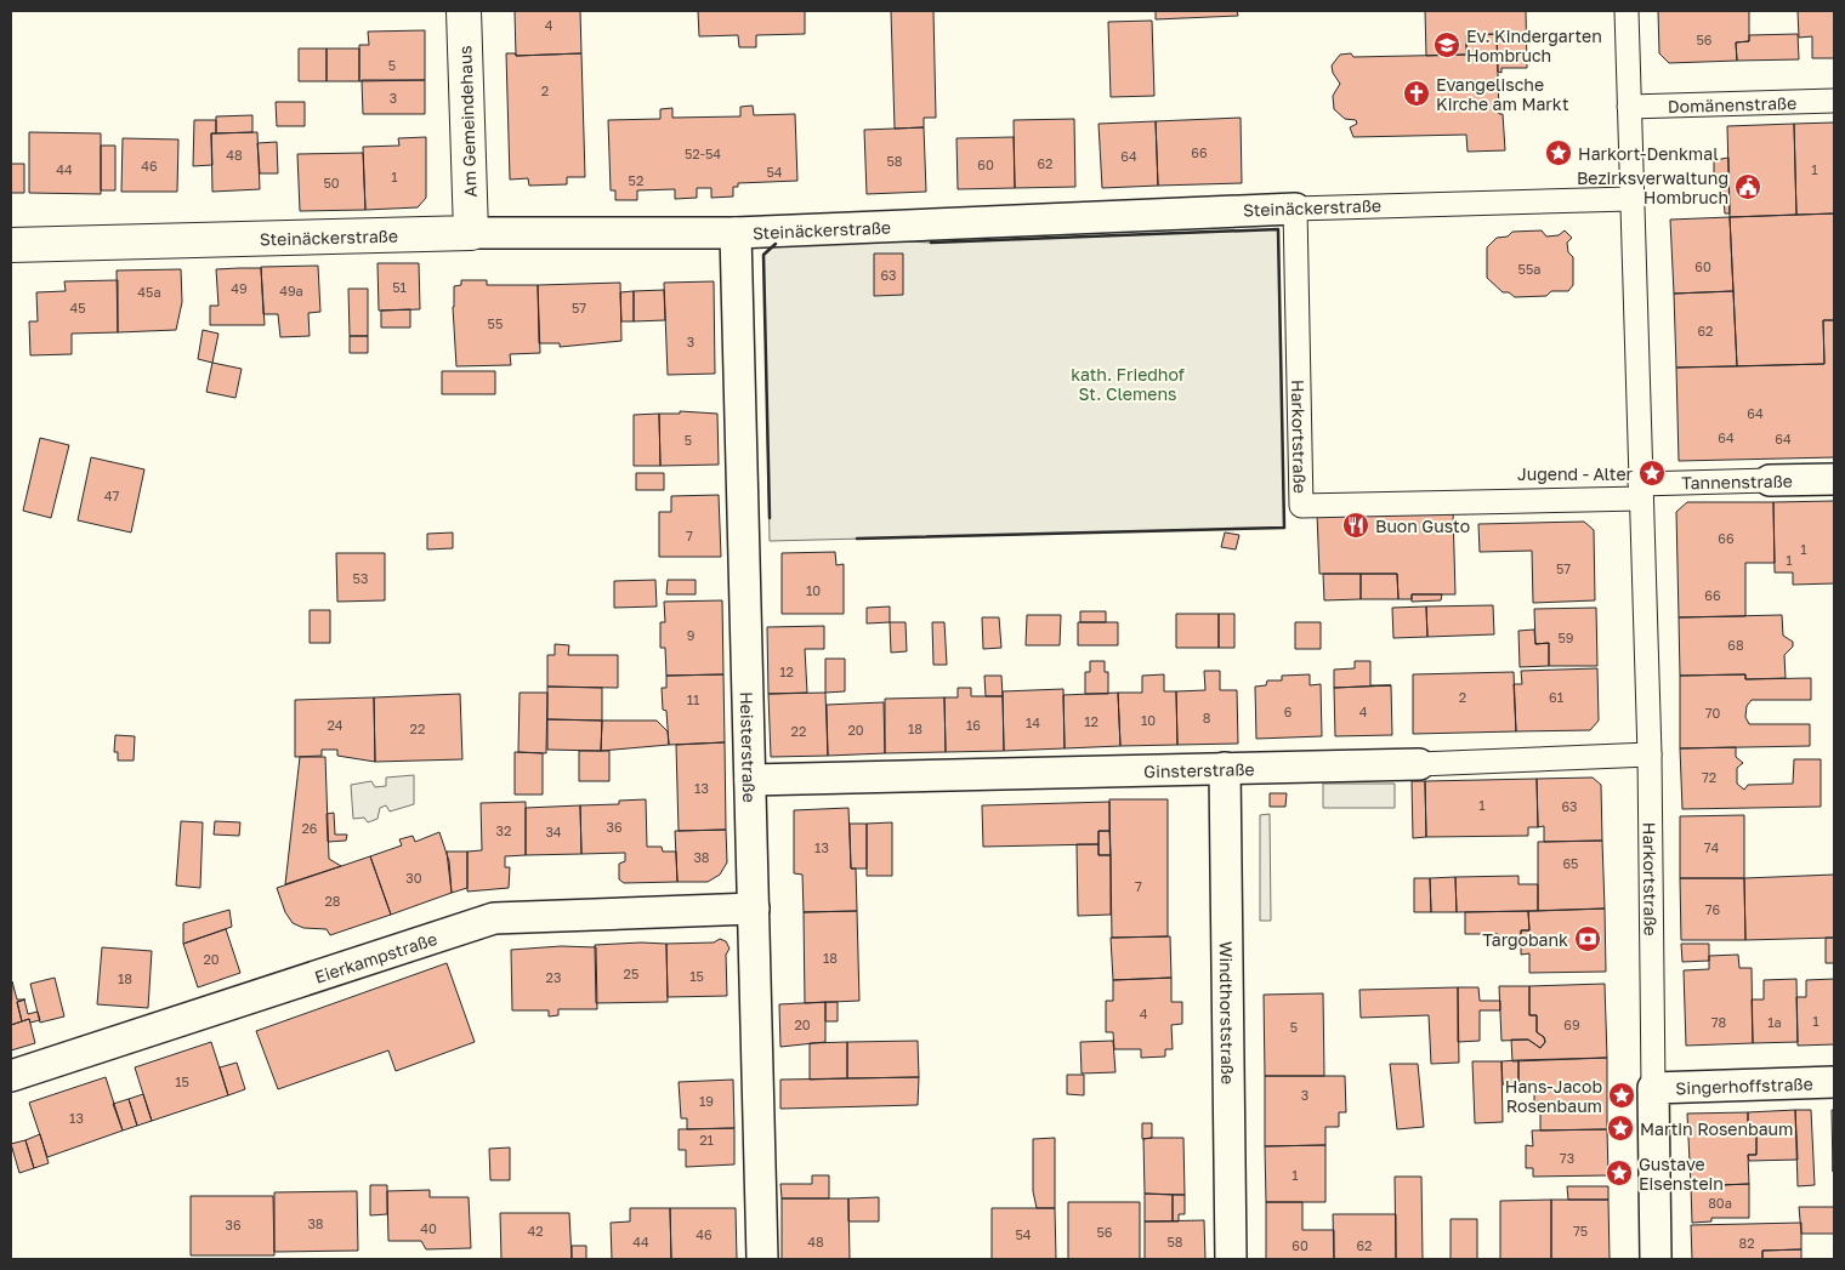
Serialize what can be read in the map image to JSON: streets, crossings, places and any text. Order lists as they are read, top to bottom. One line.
{"streets":{"street":["Domänenstraße","Am Gemeindehaus","Steinäckerstraße","Harkortstraße","Tannenstraße","Heisterstraße","Ginsterstraße","Eierkampstraße","Windthorststraße","Singerhoffstraße"]},"crossings":[["Domänenstraße","Harkortstraße"],["Am Gemeindehaus","Steinäckerstraße"],["Steinäckerstraße","Harkortstraße"],["Steinäckerstraße","Heisterstraße"],["Harkortstraße","Tannenstraße"],["Harkortstraße","Ginsterstraße"],["Harkortstraße","Singerhoffstraße"],["Heisterstraße","Ginsterstraße"],["Heisterstraße","Eierkampstraße"],["Ginsterstraße","Windthorststraße"]],"parks":["kath. Friedhof St. Clemens"],"places":{"school or university":["Ev. Kindergarten Hombruch"],"church":["Evangelische Kirche am Markt"],"place":["Harkort-Denkmal","Jugend - Alter","Hans-Jacob Rosenbaum","Martin Rosenbaum","Gustave Eisenstein"],"public building":["Bezirksverwaltung Hombruch"],"restaurant":["Buon Gusto"],"bank":["Targobank"]},"house_numbers":["4","56","5","2","3","66","52-54","48","64","58","62","60","46","44","1","54","1","52","50","60","55a","63","51","49","49a","45a","45","57","55","62","3","64","64","64","5","47","7","66","1","1","57","53","10","66","9","59","68","12","2","61","11","6","4","70","8","10","12","14","24","16","22","18","20","22","72","13","1","63","36","26","32","34","13","74","38","65","30","7","28","76","18","20","25","15","23","18","4","1","78","1a","20","69","5","15","3","19","13","21","73","1","80a","38","36","40","42","75","56","46","54","44","48","58","82","60","62"]}
